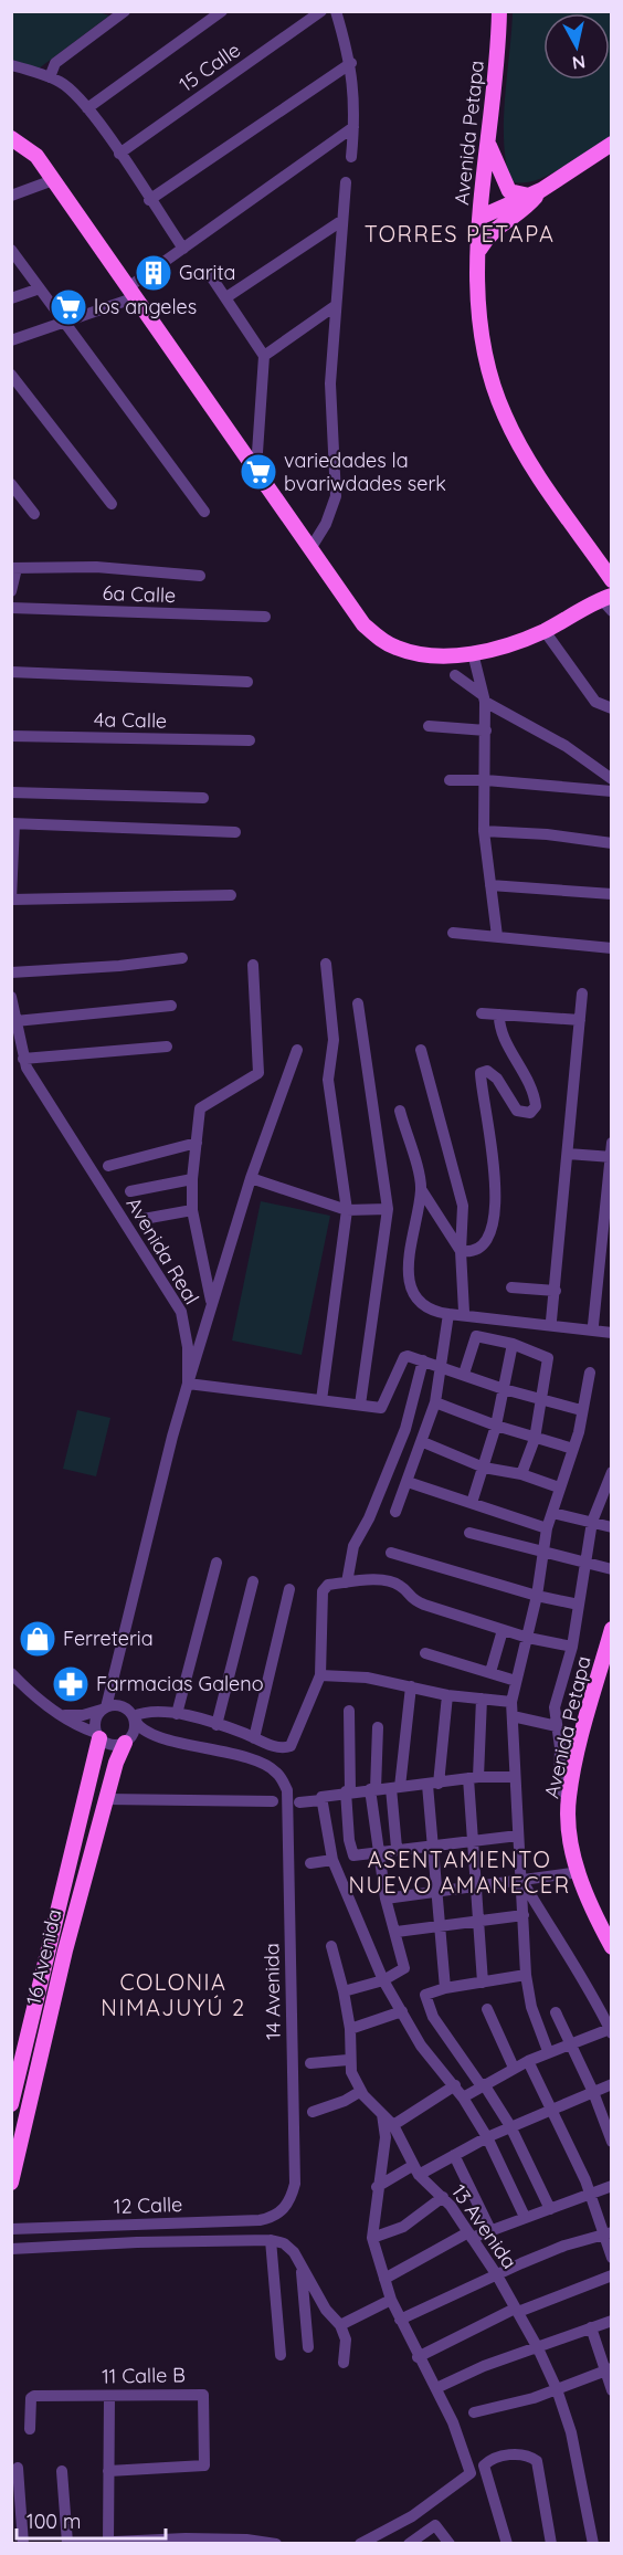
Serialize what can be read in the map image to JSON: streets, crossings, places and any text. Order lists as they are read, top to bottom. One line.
{"streets":{"main road":["Avenida Petapa","16 Avenida"],"street":["15 Calle","6a Calle","4a Calle","Avenida Real","14 Avenida","12 Calle","13 Avenida","11 Calle B"]},"crossings":[["Avenida Real","16 Avenida"],["14 Avenida","12 Calle"]],"districts":["TORRES PETAPA","ASENTAMIENTO NUEVO AMANECER","COLONIA NIMAJUYÚ 2"],"places":{"building":["Garita"],"supermarket":["los angeles","variedades la bvariwdades serk"],"shop":["Ferreteria"],"pharmacy":["Farmacias Galeno"]},"scale_bar":"100 m","north":"bottom"}
